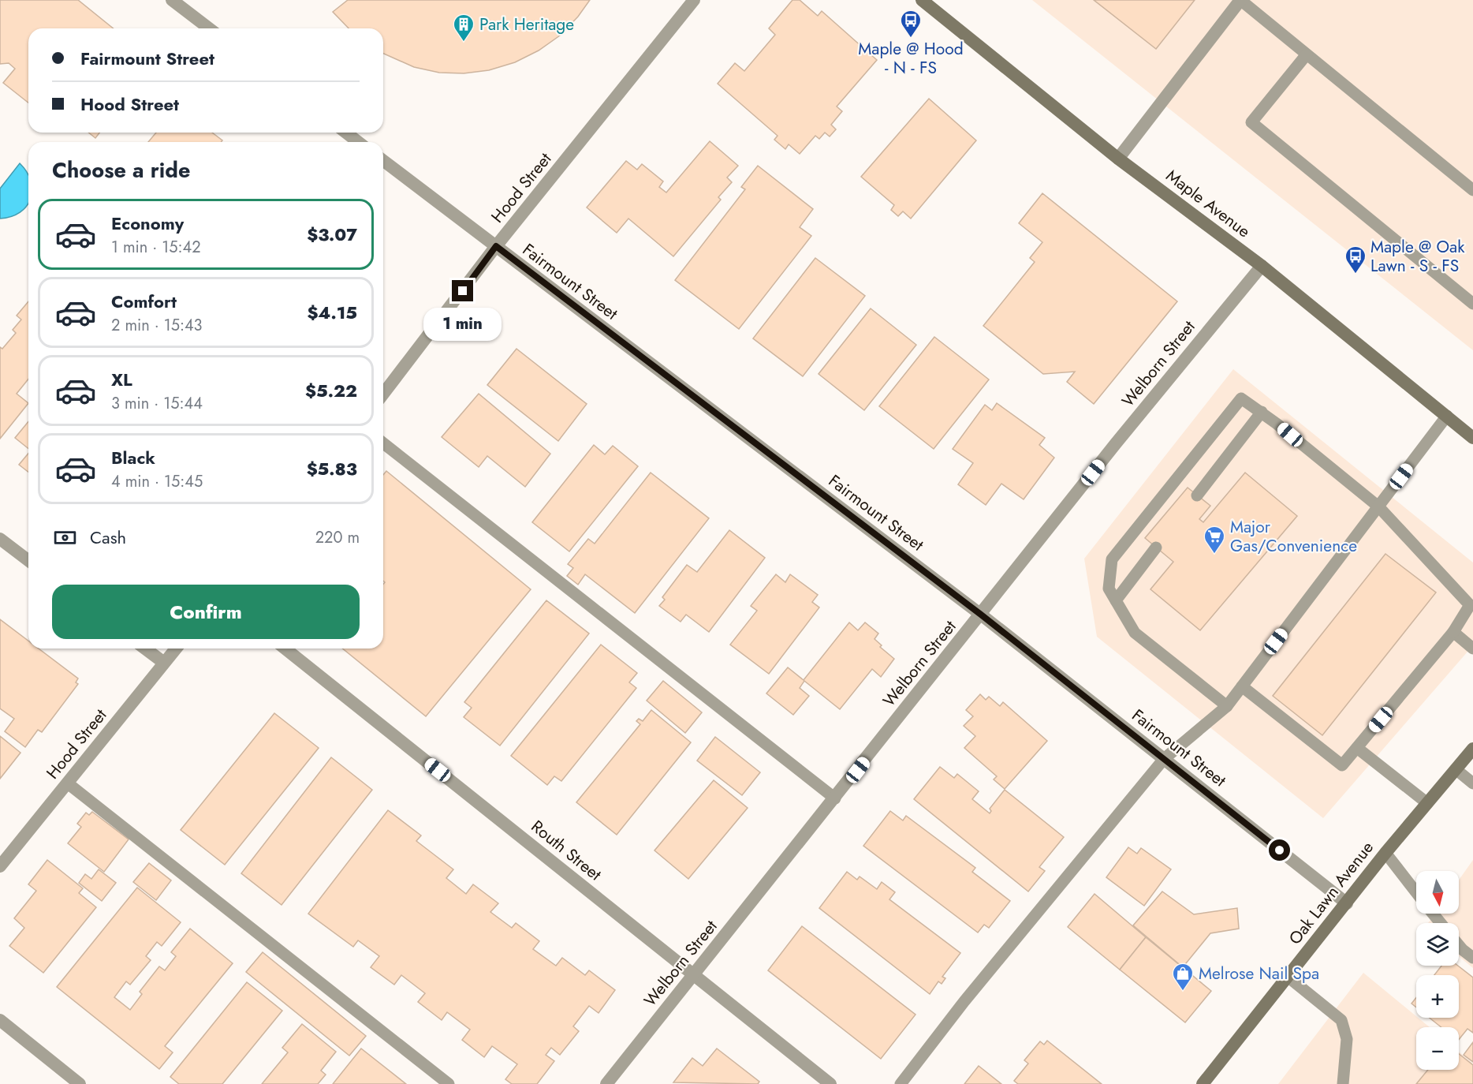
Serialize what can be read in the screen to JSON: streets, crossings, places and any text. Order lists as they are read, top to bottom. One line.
{"streets":{"main road":["Maple Avenue","Oak Lawn Avenue"],"street":["Hood Street","Fairmount Street","Welborn Street","Routh Street"]},"crossings":[["Hood Street","Fairmount Street"],["Maple Avenue","Welborn Street"],["Fairmount Street","Welborn Street"],["Fairmount Street","Oak Lawn Avenue"],["Welborn Street","Routh Street"]],"places":{"bus stop":["Maple @ Hood - N - FS","Maple @ Oak Lawn - S - FS"],"building":["Park Heritage"],"supermarket":["Major Gas/Convenience"],"shop":["Melrose Nail Spa"]},"north":"bottom","page":{"banner":["Fairmount Street","Hood Street"],"heading":"Choose a ride","list":[{"name":"Economy","note":"1 min · 15:42","value":"$3.07"},{"name":"Comfort","note":"2 min · 15:43","value":"$4.15"},{"name":"XL","note":"3 min · 15:44","value":"$5.22"},{"name":"Black","note":"4 min · 15:45","value":"$5.83"}],"bubble":"1 min","pay":["Cash","220 m"],"buttons":"Confirm","map_buttons":["+","−"]}}
